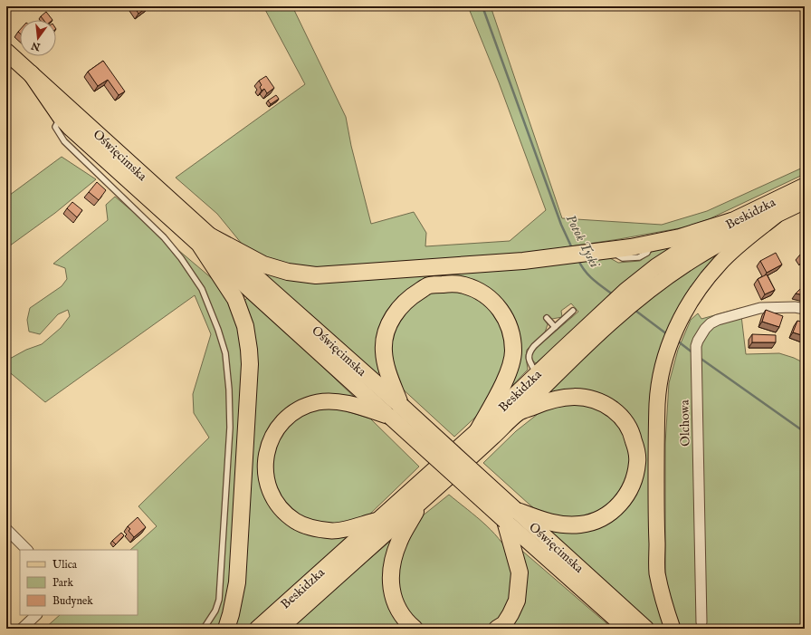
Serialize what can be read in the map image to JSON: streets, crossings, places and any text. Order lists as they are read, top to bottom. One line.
{"streets":{"highway":["Oświęcimska","Beskidzka"],"street":["Olchowa"]},"water":["Potok Tyski"],"legend":["Ulica","Park","Budynek"],"north":"bottom"}
